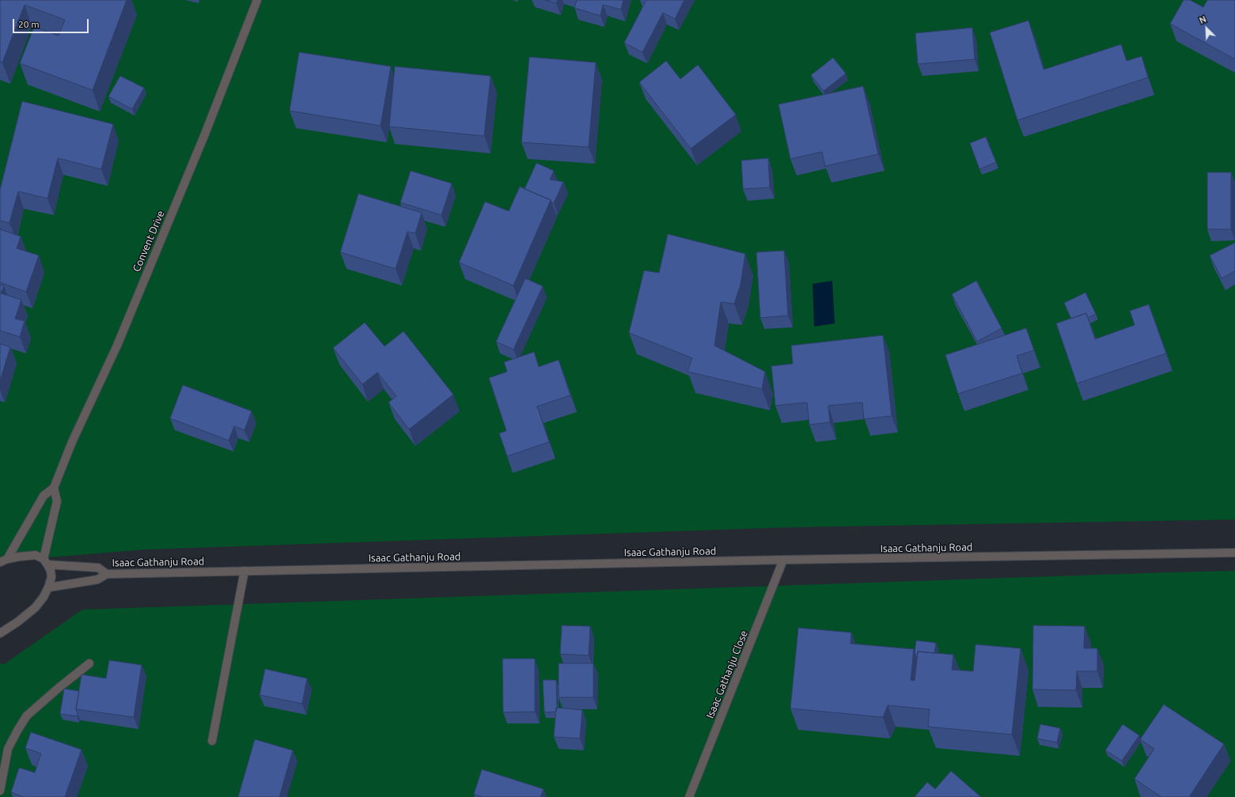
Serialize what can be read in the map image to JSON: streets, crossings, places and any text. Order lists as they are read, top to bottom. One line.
{"streets":{"street":["Convent Drive","Isaac Gathanju Road","Isaac Gathanju Close"]},"crossings":[["Isaac Gathanju Road","Isaac Gathanju Close"]],"scale_bar":"20 m","north":"top left"}
